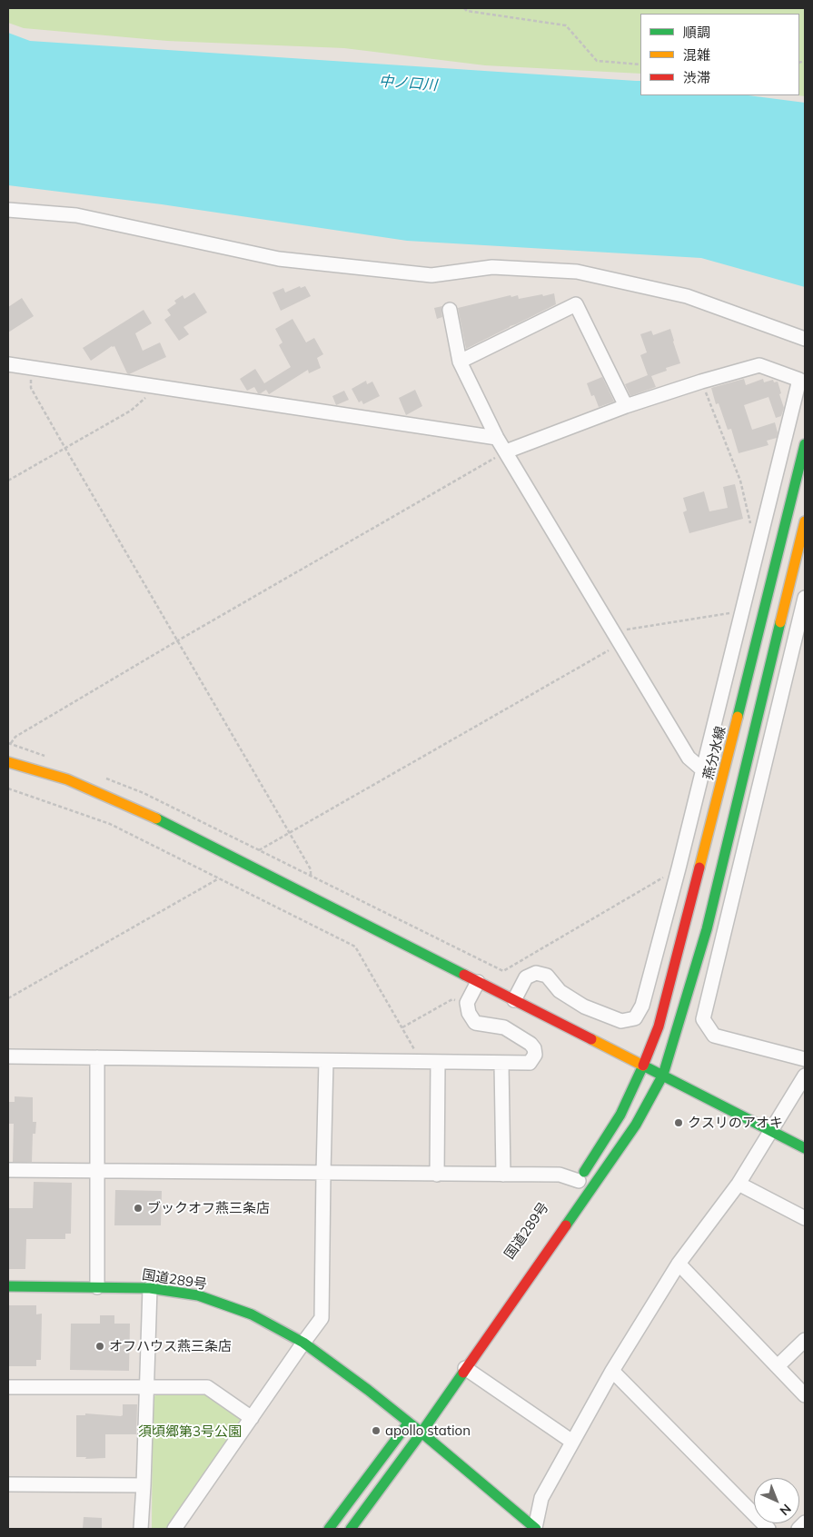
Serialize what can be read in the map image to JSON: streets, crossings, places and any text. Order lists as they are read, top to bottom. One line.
{"streets":{"main road":["燕分水線","国道289号"]},"water":["中ノ口川"],"parks":["須頃郷第3号公園"],"places":["クスリのアオキ","ブックオフ燕三条店","オフハウス燕三条店","apollo station"],"legend":["順調","混雑","渋滞"],"north":"bottom right"}
